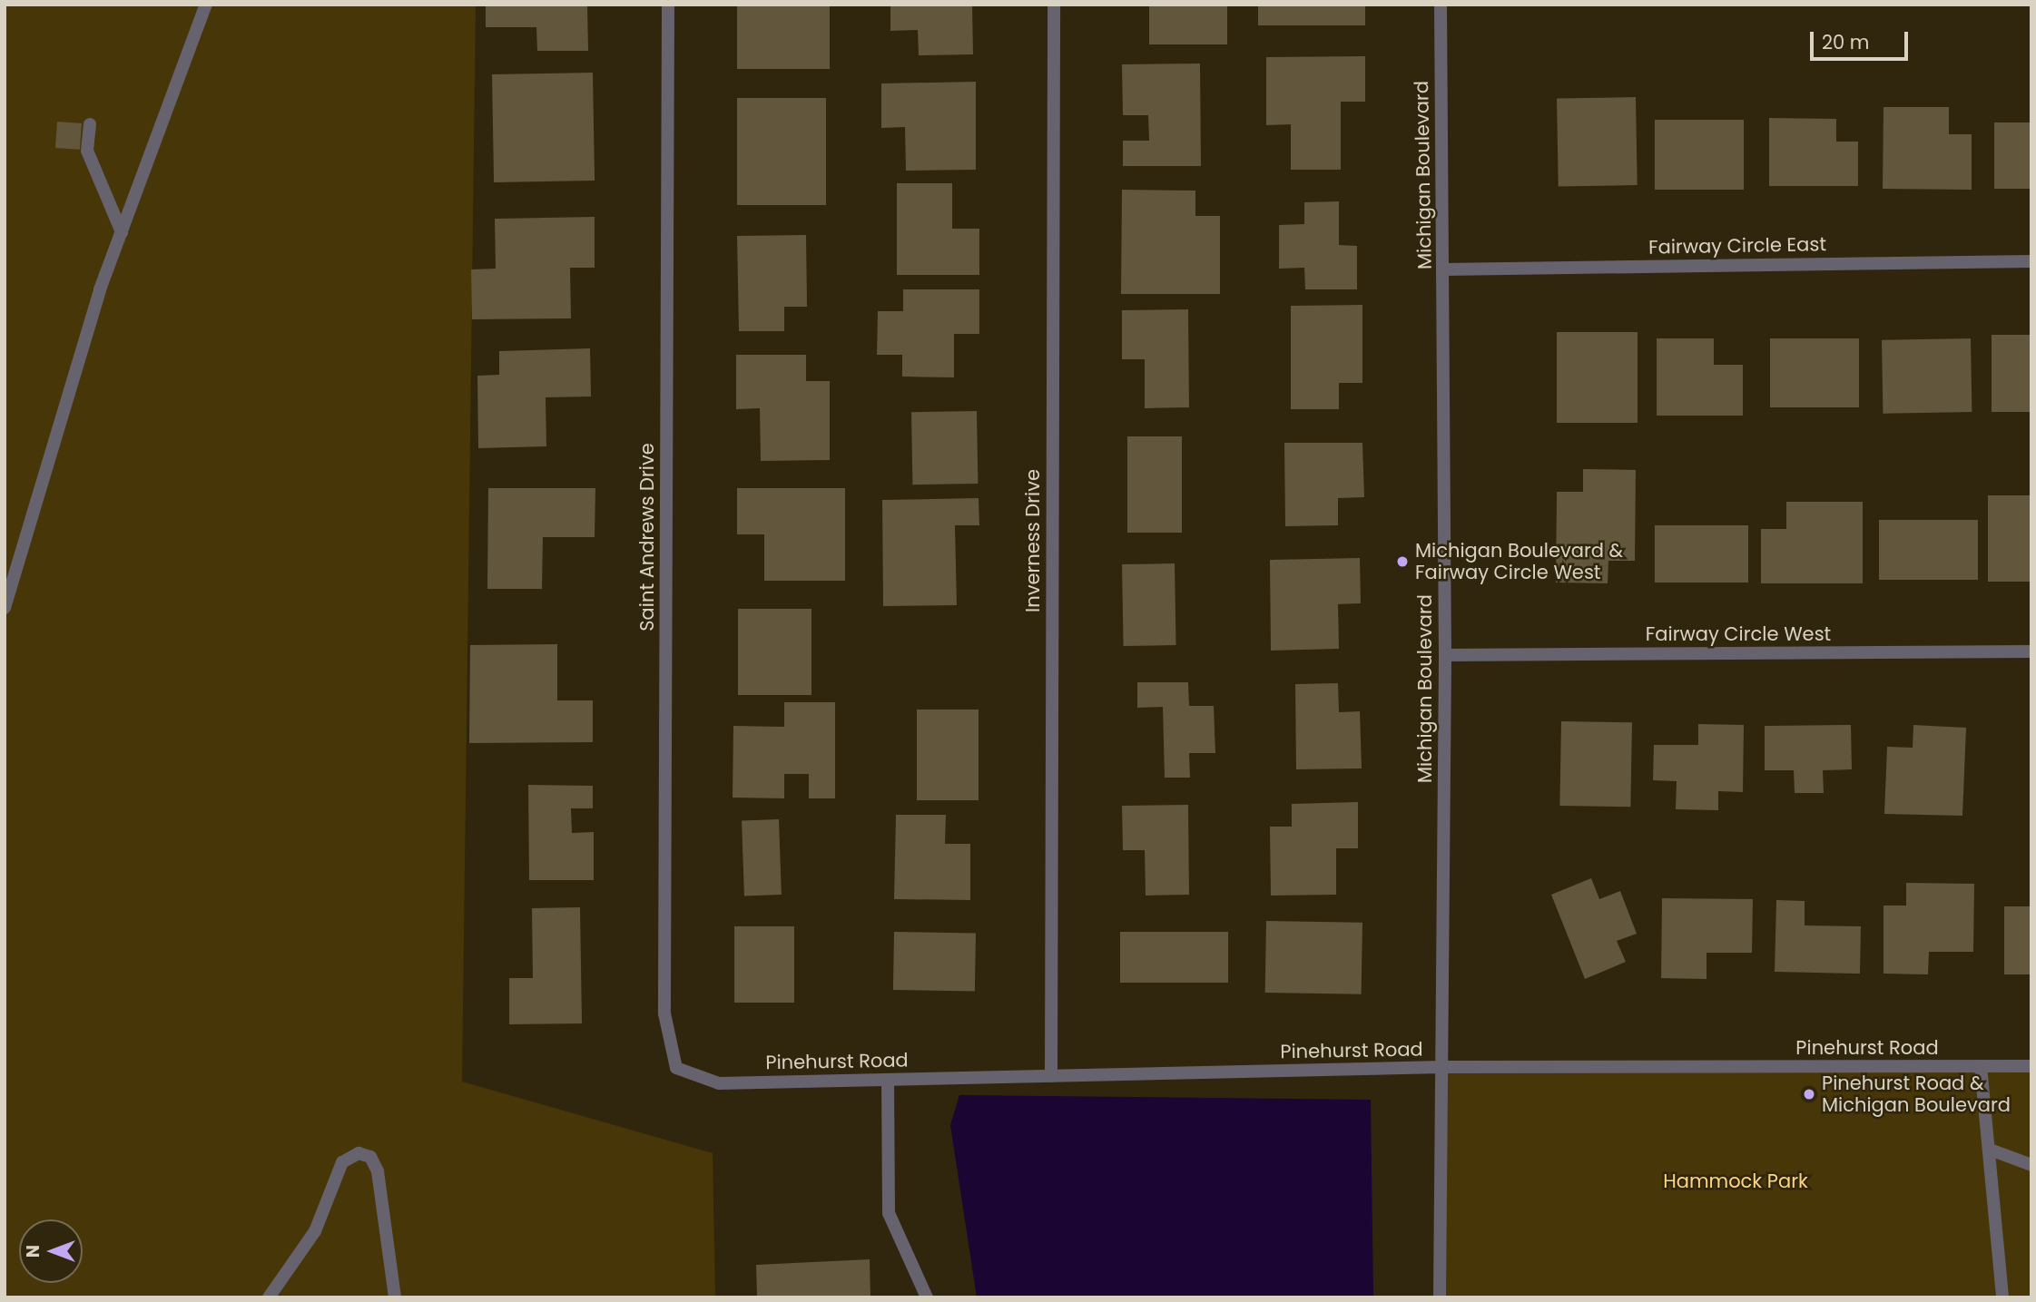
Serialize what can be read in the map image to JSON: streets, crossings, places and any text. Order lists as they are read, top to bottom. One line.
{"streets":{"street":["Michigan Boulevard","Fairway Circle East","Saint Andrews Drive","Inverness Drive","Fairway Circle West","Pinehurst Road"]},"crossings":[["Michigan Boulevard","Fairway Circle East"],["Michigan Boulevard","Fairway Circle West"],["Michigan Boulevard","Pinehurst Road"],["Saint Andrews Drive","Pinehurst Road"],["Inverness Drive","Pinehurst Road"]],"parks":["Hammock Park"],"places":["Michigan Boulevard & Fairway Circle West","Pinehurst Road & Michigan Boulevard"],"scale_bar":"20 m","north":"left"}
